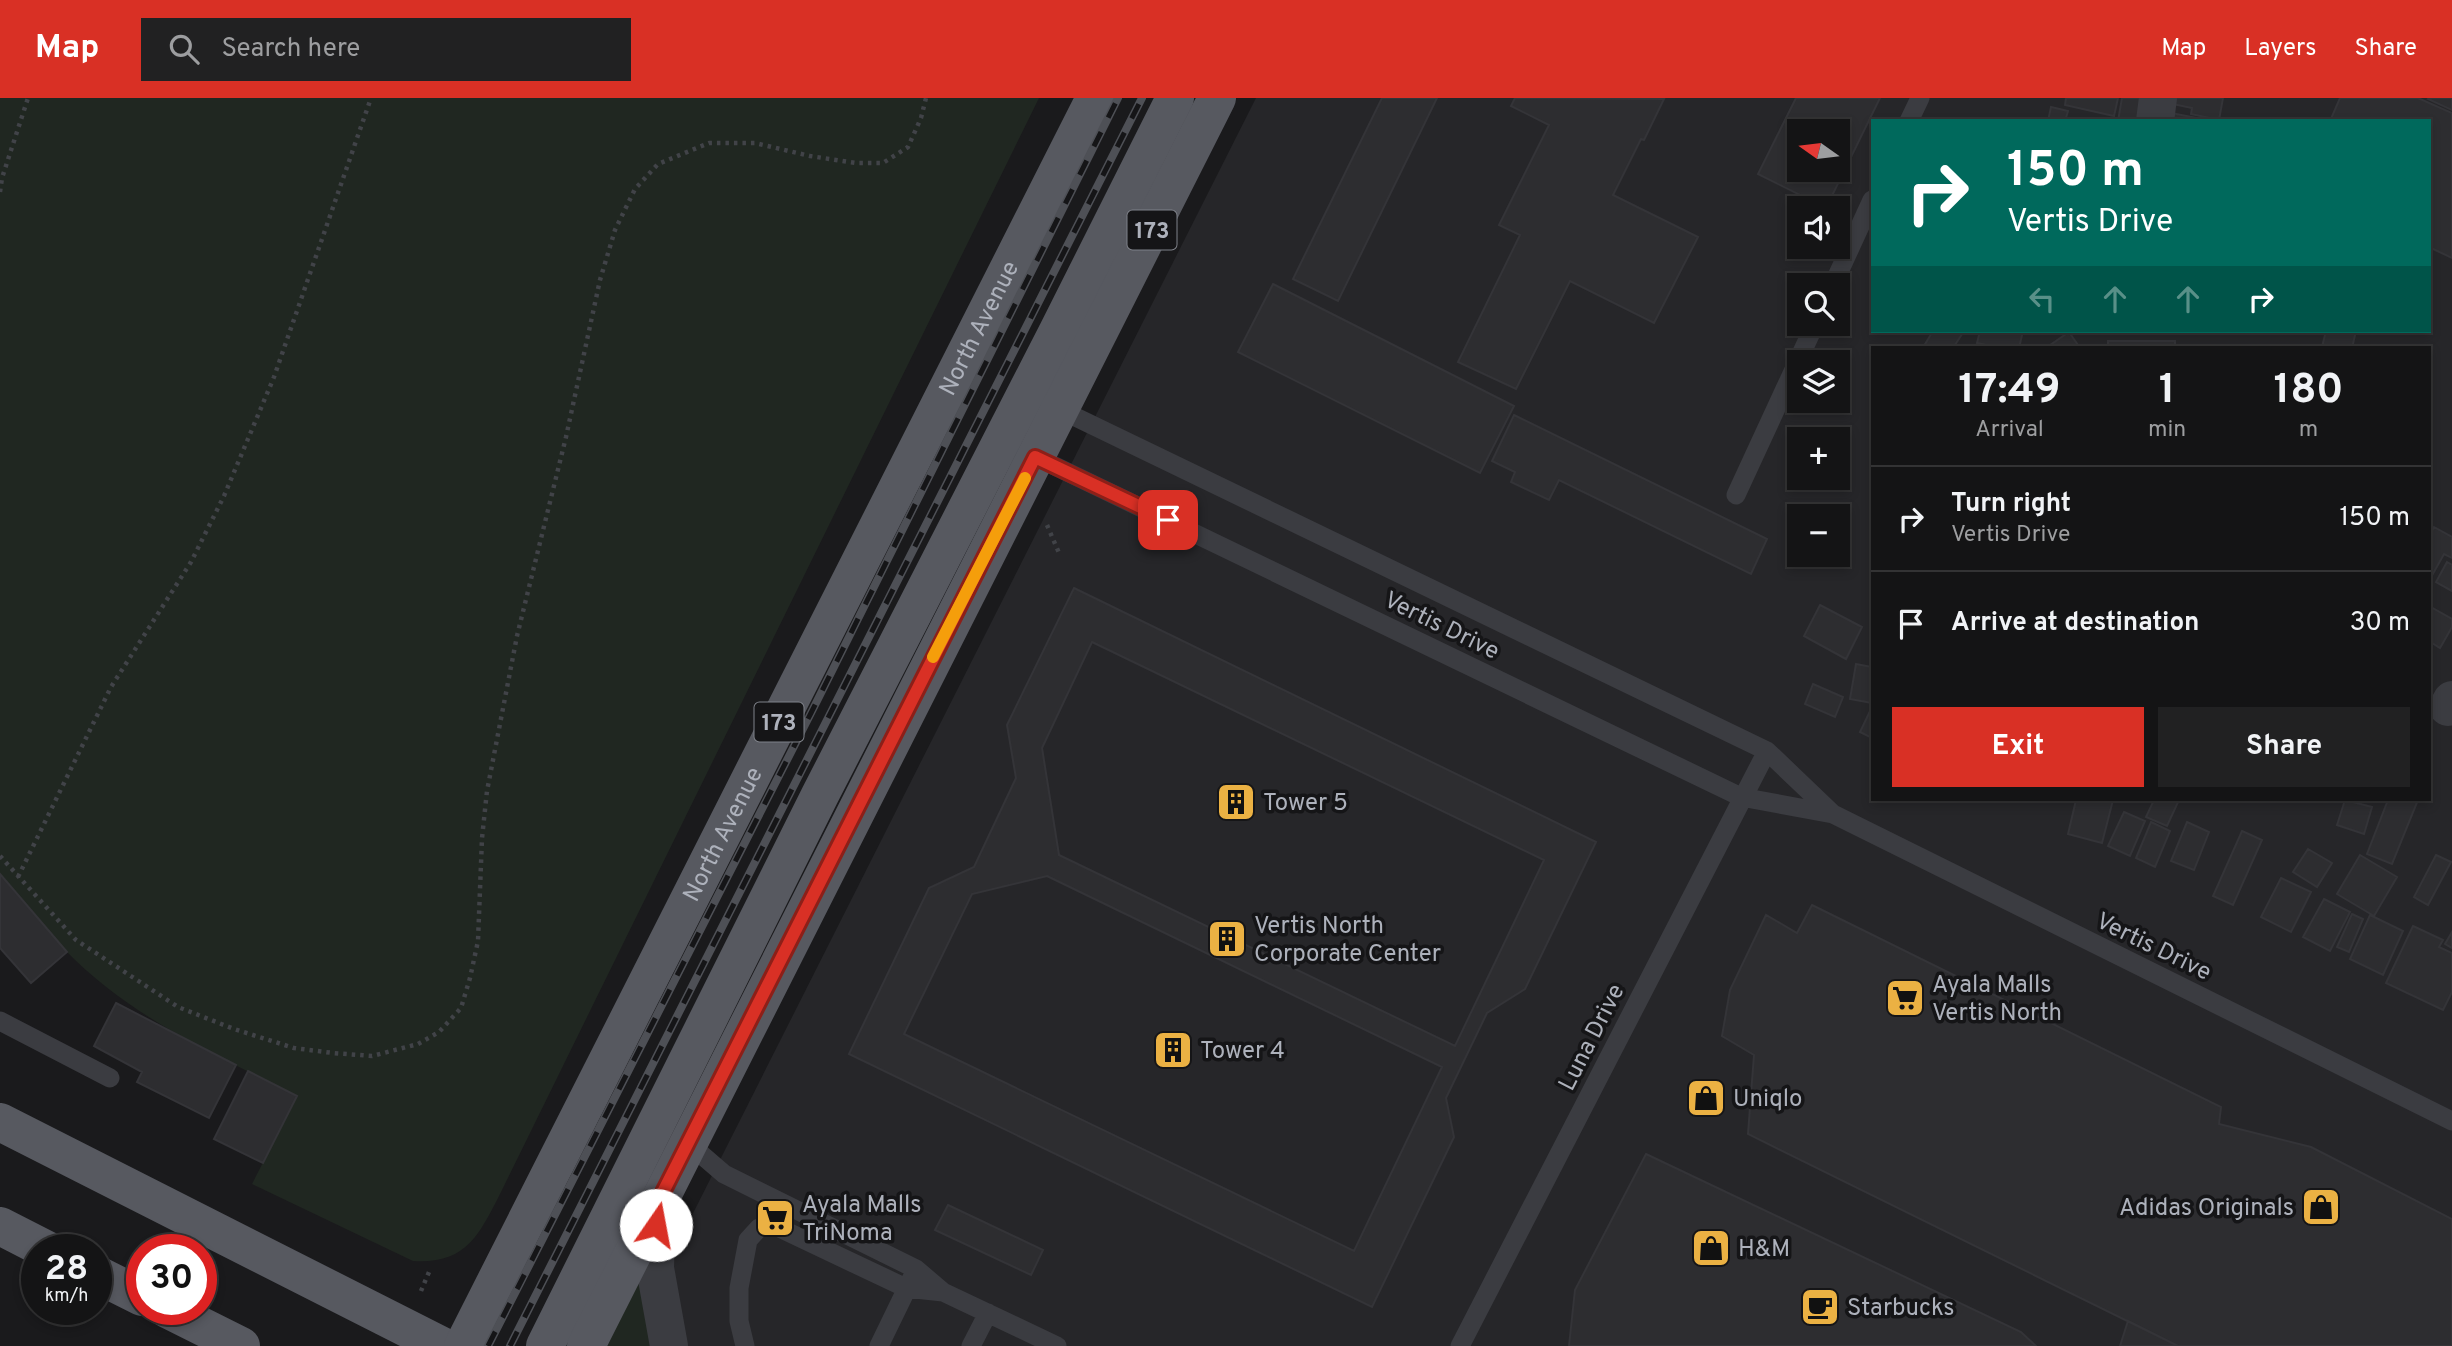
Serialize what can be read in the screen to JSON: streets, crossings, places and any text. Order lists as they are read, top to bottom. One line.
{"streets":{"main road":["173","North Avenue"],"lane":["Vertis Drive","Luna Drive"]},"crossings":[["173","Vertis Drive"],["Vertis Drive","Luna Drive"]],"places":{"building":["Tower 5","Vertis North Corporate Center","Tower 4"],"supermarket":["Ayala Malls Vertis North","Ayala Malls TriNoma"],"shop":["Uniqlo","Adidas Originals","H&M"],"cafe":["Starbucks"]},"north":"left","page":{"header":"Map","search":"Search here","nav":["Map","Layers","Share"],"map_buttons":["+","−"],"turn":["150 m","Vertis Drive"],"eta":["17:49","Arrival","1","min","180","m"],"list":[{"name":"Turn right","note":"Vertis Drive","value":"150 m"},{"name":"Arrive at destination","value":"30 m"}],"buttons":["Exit","Share"],"speed":"28 km/h","limit":"30"}}
